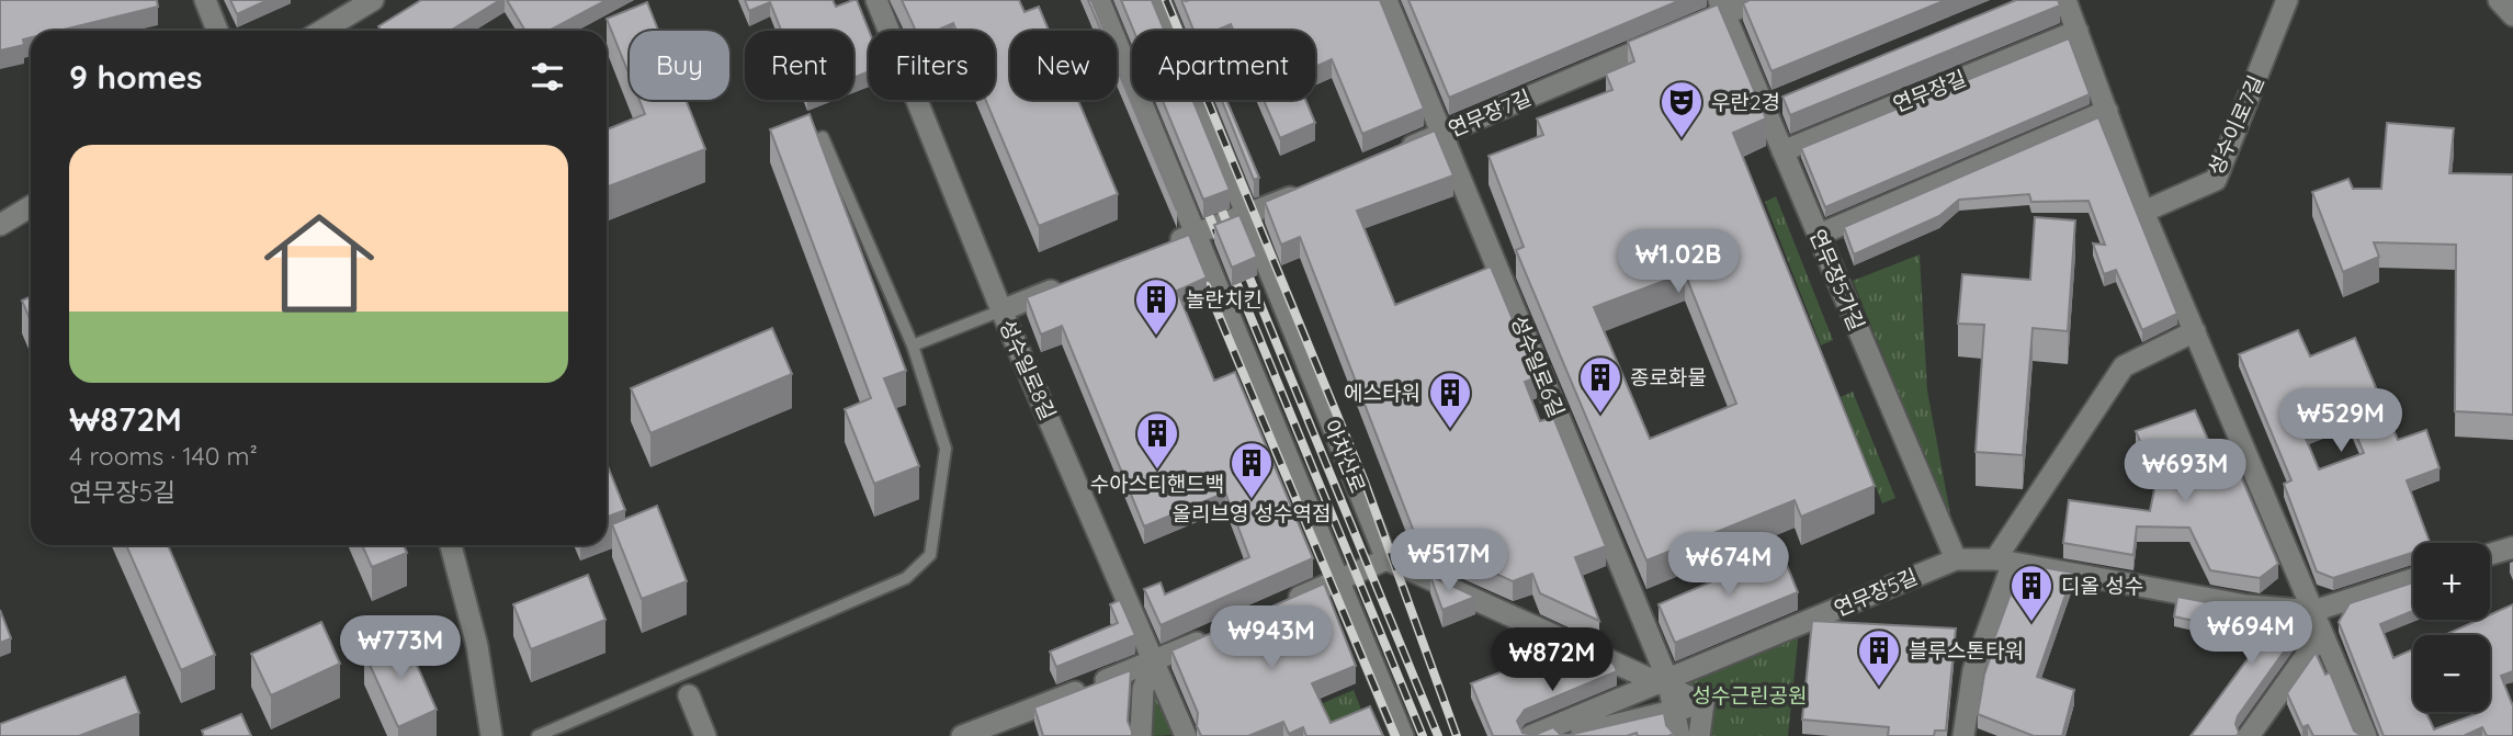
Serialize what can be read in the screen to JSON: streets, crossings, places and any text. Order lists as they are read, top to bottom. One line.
{"streets":{"street":["연무장길","연무장7길","성수이로7길","연무장5가길","성수일로6길","성수일로8길","아차산로","연무장5길"]},"crossings":[["연무장길","연무장5가길"],["연무장7길","연무장5가길"],["연무장7길","성수일로6길"],["연무장5가길","연무장5길"],["성수일로6길","연무장5길"]],"parks":["성수근린공원"],"places":{"theatre":["우란2경"],"building":["놀란치킨","종로화물","에스타워","수아스티핸드백","올리브영 성수역점","디올 성수","블루스톤타워"]},"page":{"chip":["Buy","Rent","Filters","New","Apartment"],"heading":"9 homes","list":[{"name":"₩872M","note":"4 rooms · 140 m² · 연무장5길"}],"price":["₩1.02B","₩529M","₩693M","₩517M","₩674M","₩694M","₩943M","₩773M","₩872M"],"map_buttons":["+","−"]}}
